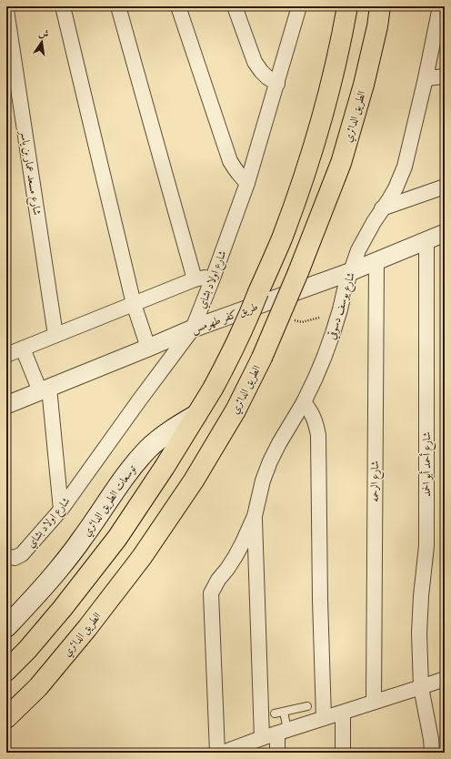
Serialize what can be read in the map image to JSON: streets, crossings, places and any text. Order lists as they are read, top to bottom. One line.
{"streets":{"highway":["الطريق الدائري"],"main road":["توسعات الطريق الدائري"],"street":["شارع مسعد عمار بن ياسر","شارع اولاد بشاي","شارع يوسف دسوقي","طريق كفر طهرمس","شارع أحمد أبو الحمد","شارع الرحمه"]},"crossings":[["شارع اولاد بشاي","طريق كفر طهرمس"],["شارع يوسف دسوقي","طريق كفر طهرمس"],["طريق كفر طهرمس","شارع أحمد أبو الحمد"],["طريق كفر طهرمس","شارع الرحمه"]],"north":"top"}
